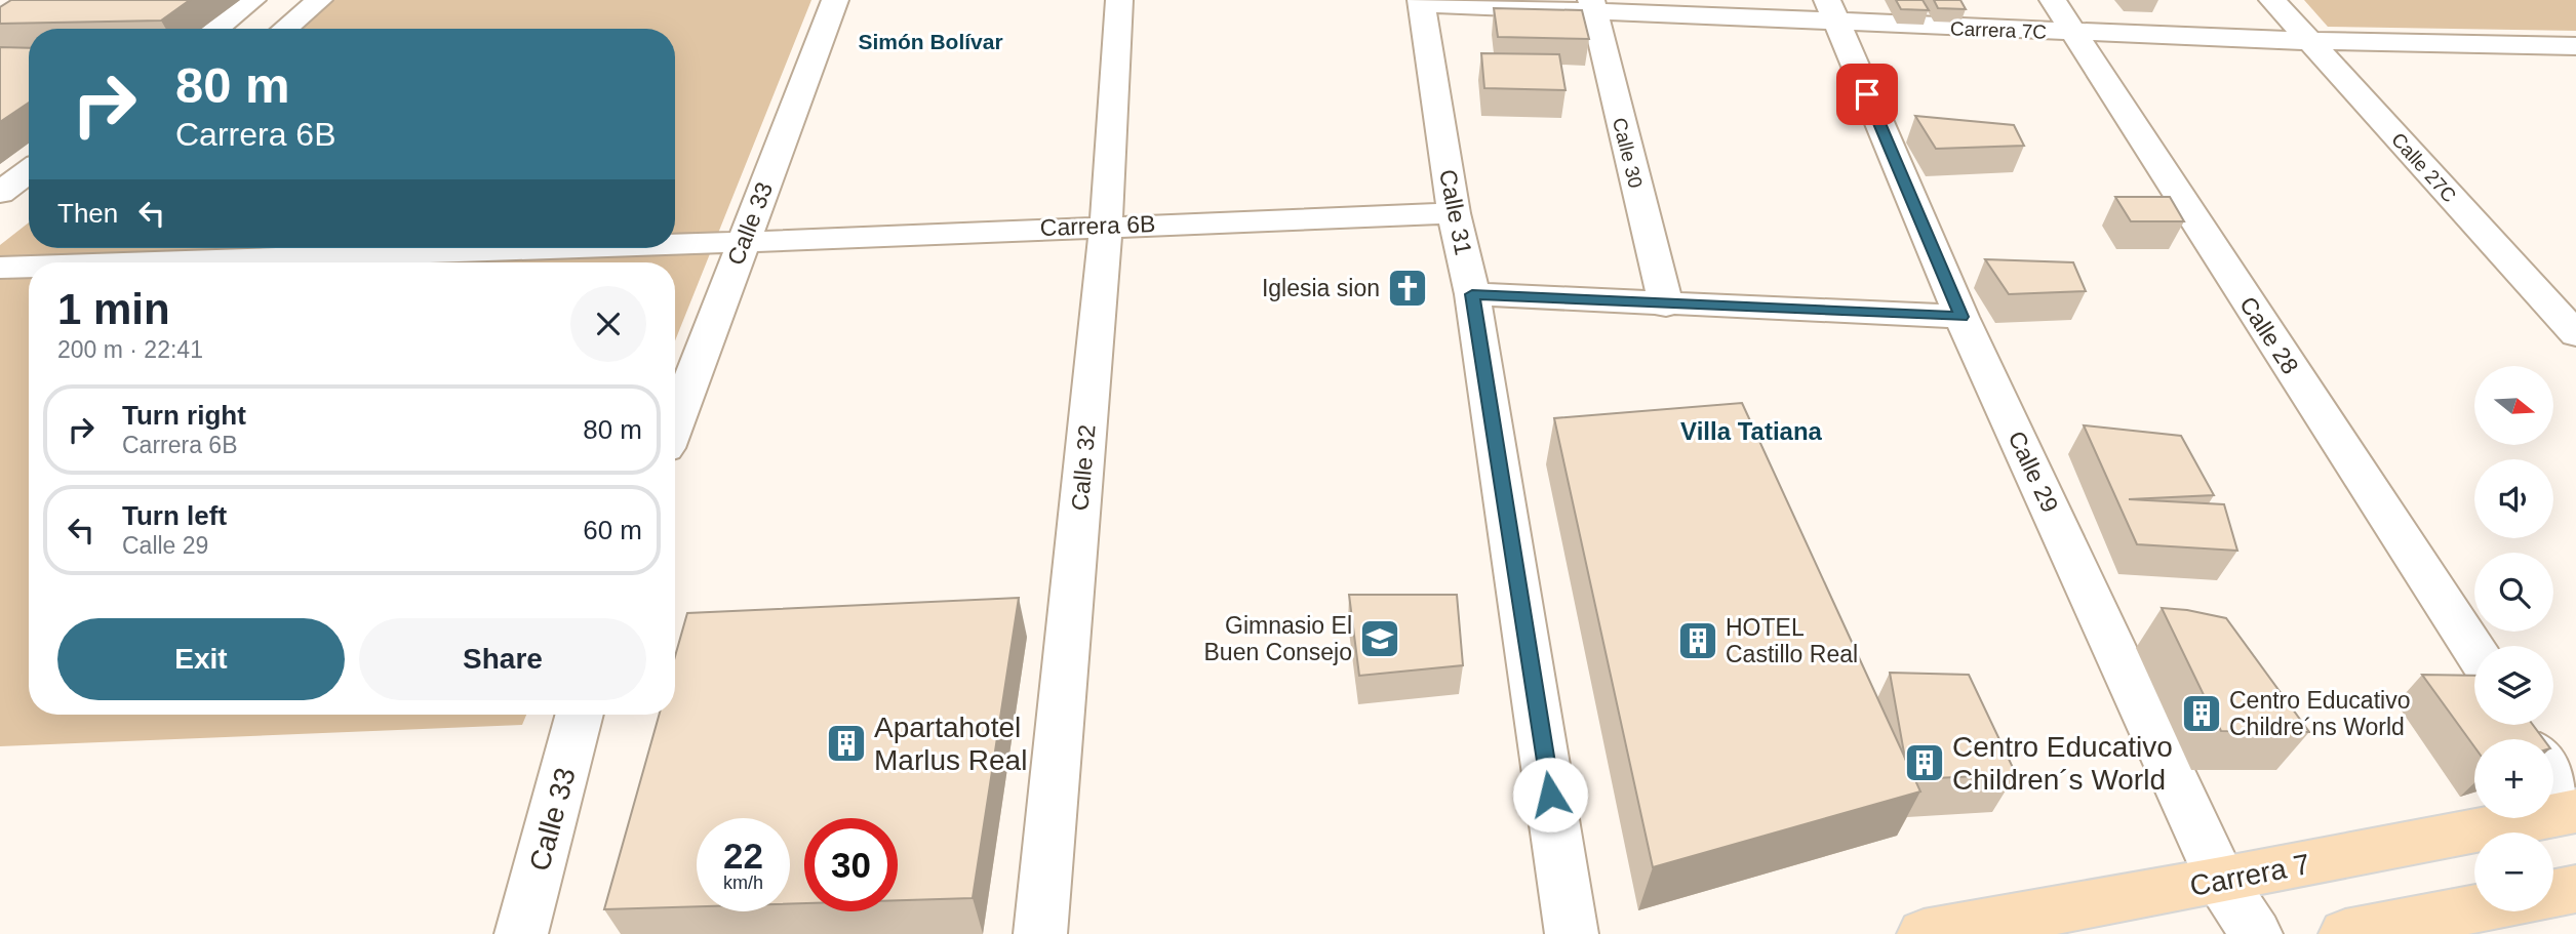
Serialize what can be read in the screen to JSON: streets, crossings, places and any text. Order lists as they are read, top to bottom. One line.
{"streets":{"main road":["Carrera 7"],"street":["Carrera 7C","Calle 30","Calle 27C","Calle 31","Calle 33","Carrera 6B","Calle 28","Calle 32","Calle 29"]},"crossings":[["Carrera 7C","Calle 30"],["Carrera 7C","Calle 27C"],["Carrera 7C","Calle 31"],["Carrera 7C","Calle 28"],["Carrera 7C","Calle 29"],["Calle 31","Carrera 6B"],["Calle 33","Carrera 6B"],["Carrera 6B","Calle 32"],["Calle 29","Carrera 7"]],"districts":["Simón Bolívar","Villa Tatiana"],"places":{"church":["Iglesia sion"],"school or university":["Gimnasio El Buen Consejo"],"building":["HOTEL Castillo Real","Centro Educativo Childre´ns World","Apartahotel Marlus Real","Centro Educativo Children´s World"]},"north":"right","page":{"turn":["80 m","Carrera 6B"],"then":"Then","heading":["1 min","200 m · 22:41"],"map_buttons":["+","−"],"list":[{"name":"Turn right","note":"Carrera 6B","value":"80 m"},{"name":"Turn left","note":"Calle 29","value":"60 m"}],"buttons":["Exit","Share"],"speed":"22 km/h","limit":"30"}}
